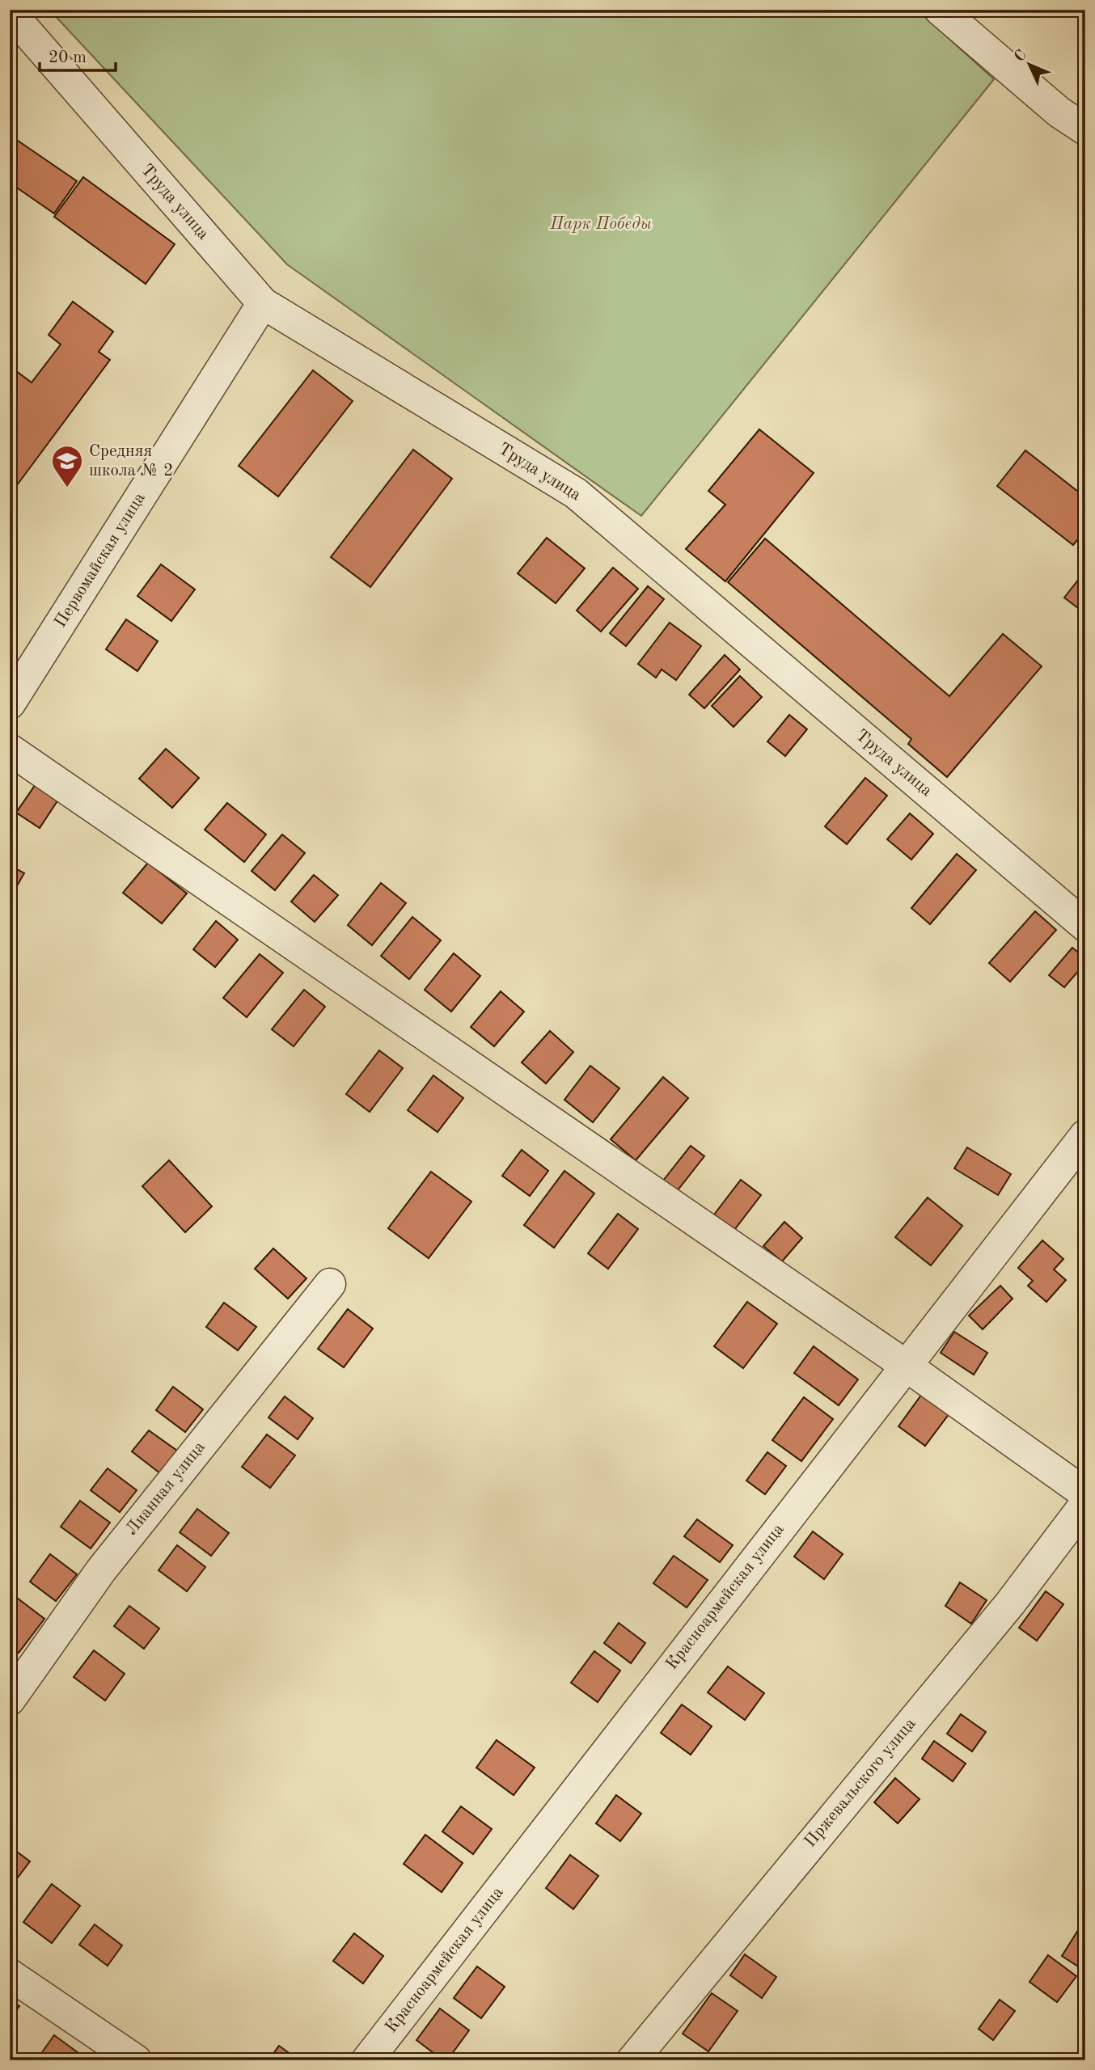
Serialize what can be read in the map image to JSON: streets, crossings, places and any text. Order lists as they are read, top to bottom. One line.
{"streets":{"street":["Труда улица","Первомайская улица","Лианная улица","Красноармейская улица","Пржевальского улица"]},"crossings":[["Труда улица","Первомайская улица"]],"parks":["Парк Победы"],"places":{"school or university":["Средняя школа № 2"]},"scale_bar":"20 m","north":"top left"}
